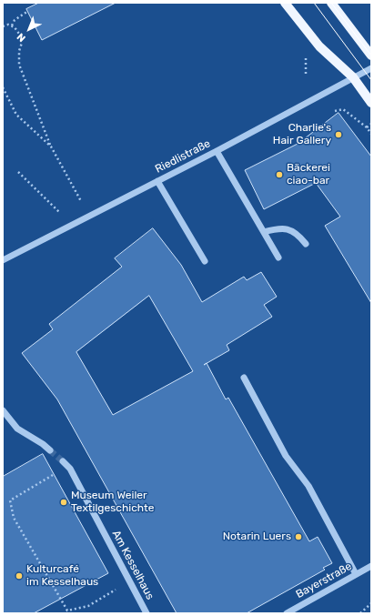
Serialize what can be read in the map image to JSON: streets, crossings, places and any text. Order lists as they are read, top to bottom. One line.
{"streets":{"street":["Riedlistraße","Am Kesselhaus","Bayerstraße"]},"places":["Charlie's Hair Gallery","Bäckerei ciao-bar","Museum Weiler Textilgeschichte","Notarin Luers","Kulturcafé im Kesselhaus"],"north":"bottom left"}
